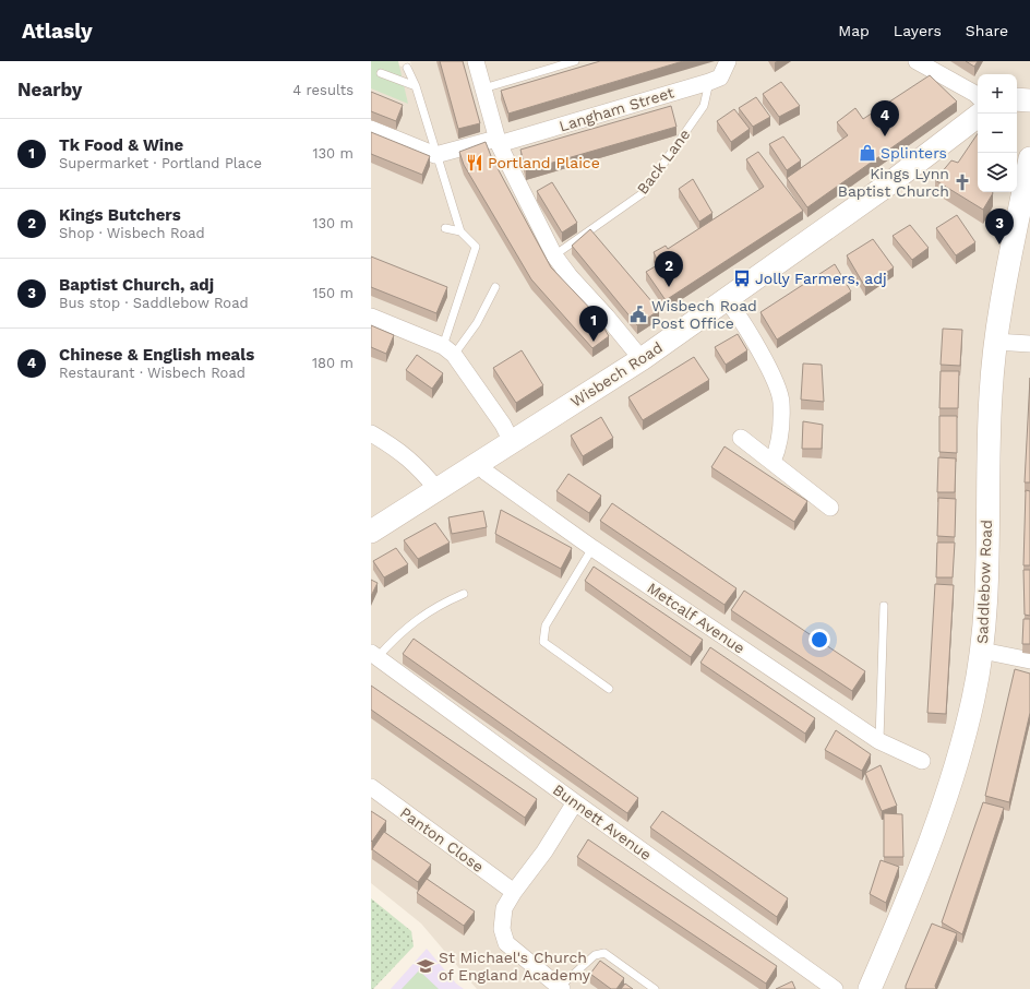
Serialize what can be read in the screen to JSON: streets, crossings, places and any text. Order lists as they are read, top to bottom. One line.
{"streets":{"street":["Langham Street","Wisbech Road","Saddlebow Road","Metcalf Avenue","Bunnett Avenue","Panton Close"],"lane":["Back Lane"]},"crossings":[["Langham Street","Back Lane"],["Wisbech Road","Metcalf Avenue"]],"places":{"shop":["Splinters"],"restaurant":["Portland Plaice"],"church":["Kings Lynn Baptist Church"],"bus stop":["Jolly Farmers, adj"],"public building":["Wisbech Road Post Office"],"school or university":["St Michael's Church of England Academy"]},"page":{"header":"Atlasly","nav":["Map","Layers","Share"],"heading":["Nearby","4 results"],"map_buttons":["+","−"],"pins":["4","3","2","1"],"list":[{"mark":"1","name":"Tk Food & Wine","note":"Supermarket · Portland Place","value":"130 m"},{"mark":"2","name":"Kings Butchers","note":"Shop · Wisbech Road","value":"130 m"},{"mark":"3","name":"Baptist Church, adj","note":"Bus stop · Saddlebow Road","value":"150 m"},{"mark":"4","name":"Chinese & English meals","note":"Restaurant · Wisbech Road","value":"180 m"}]}}
